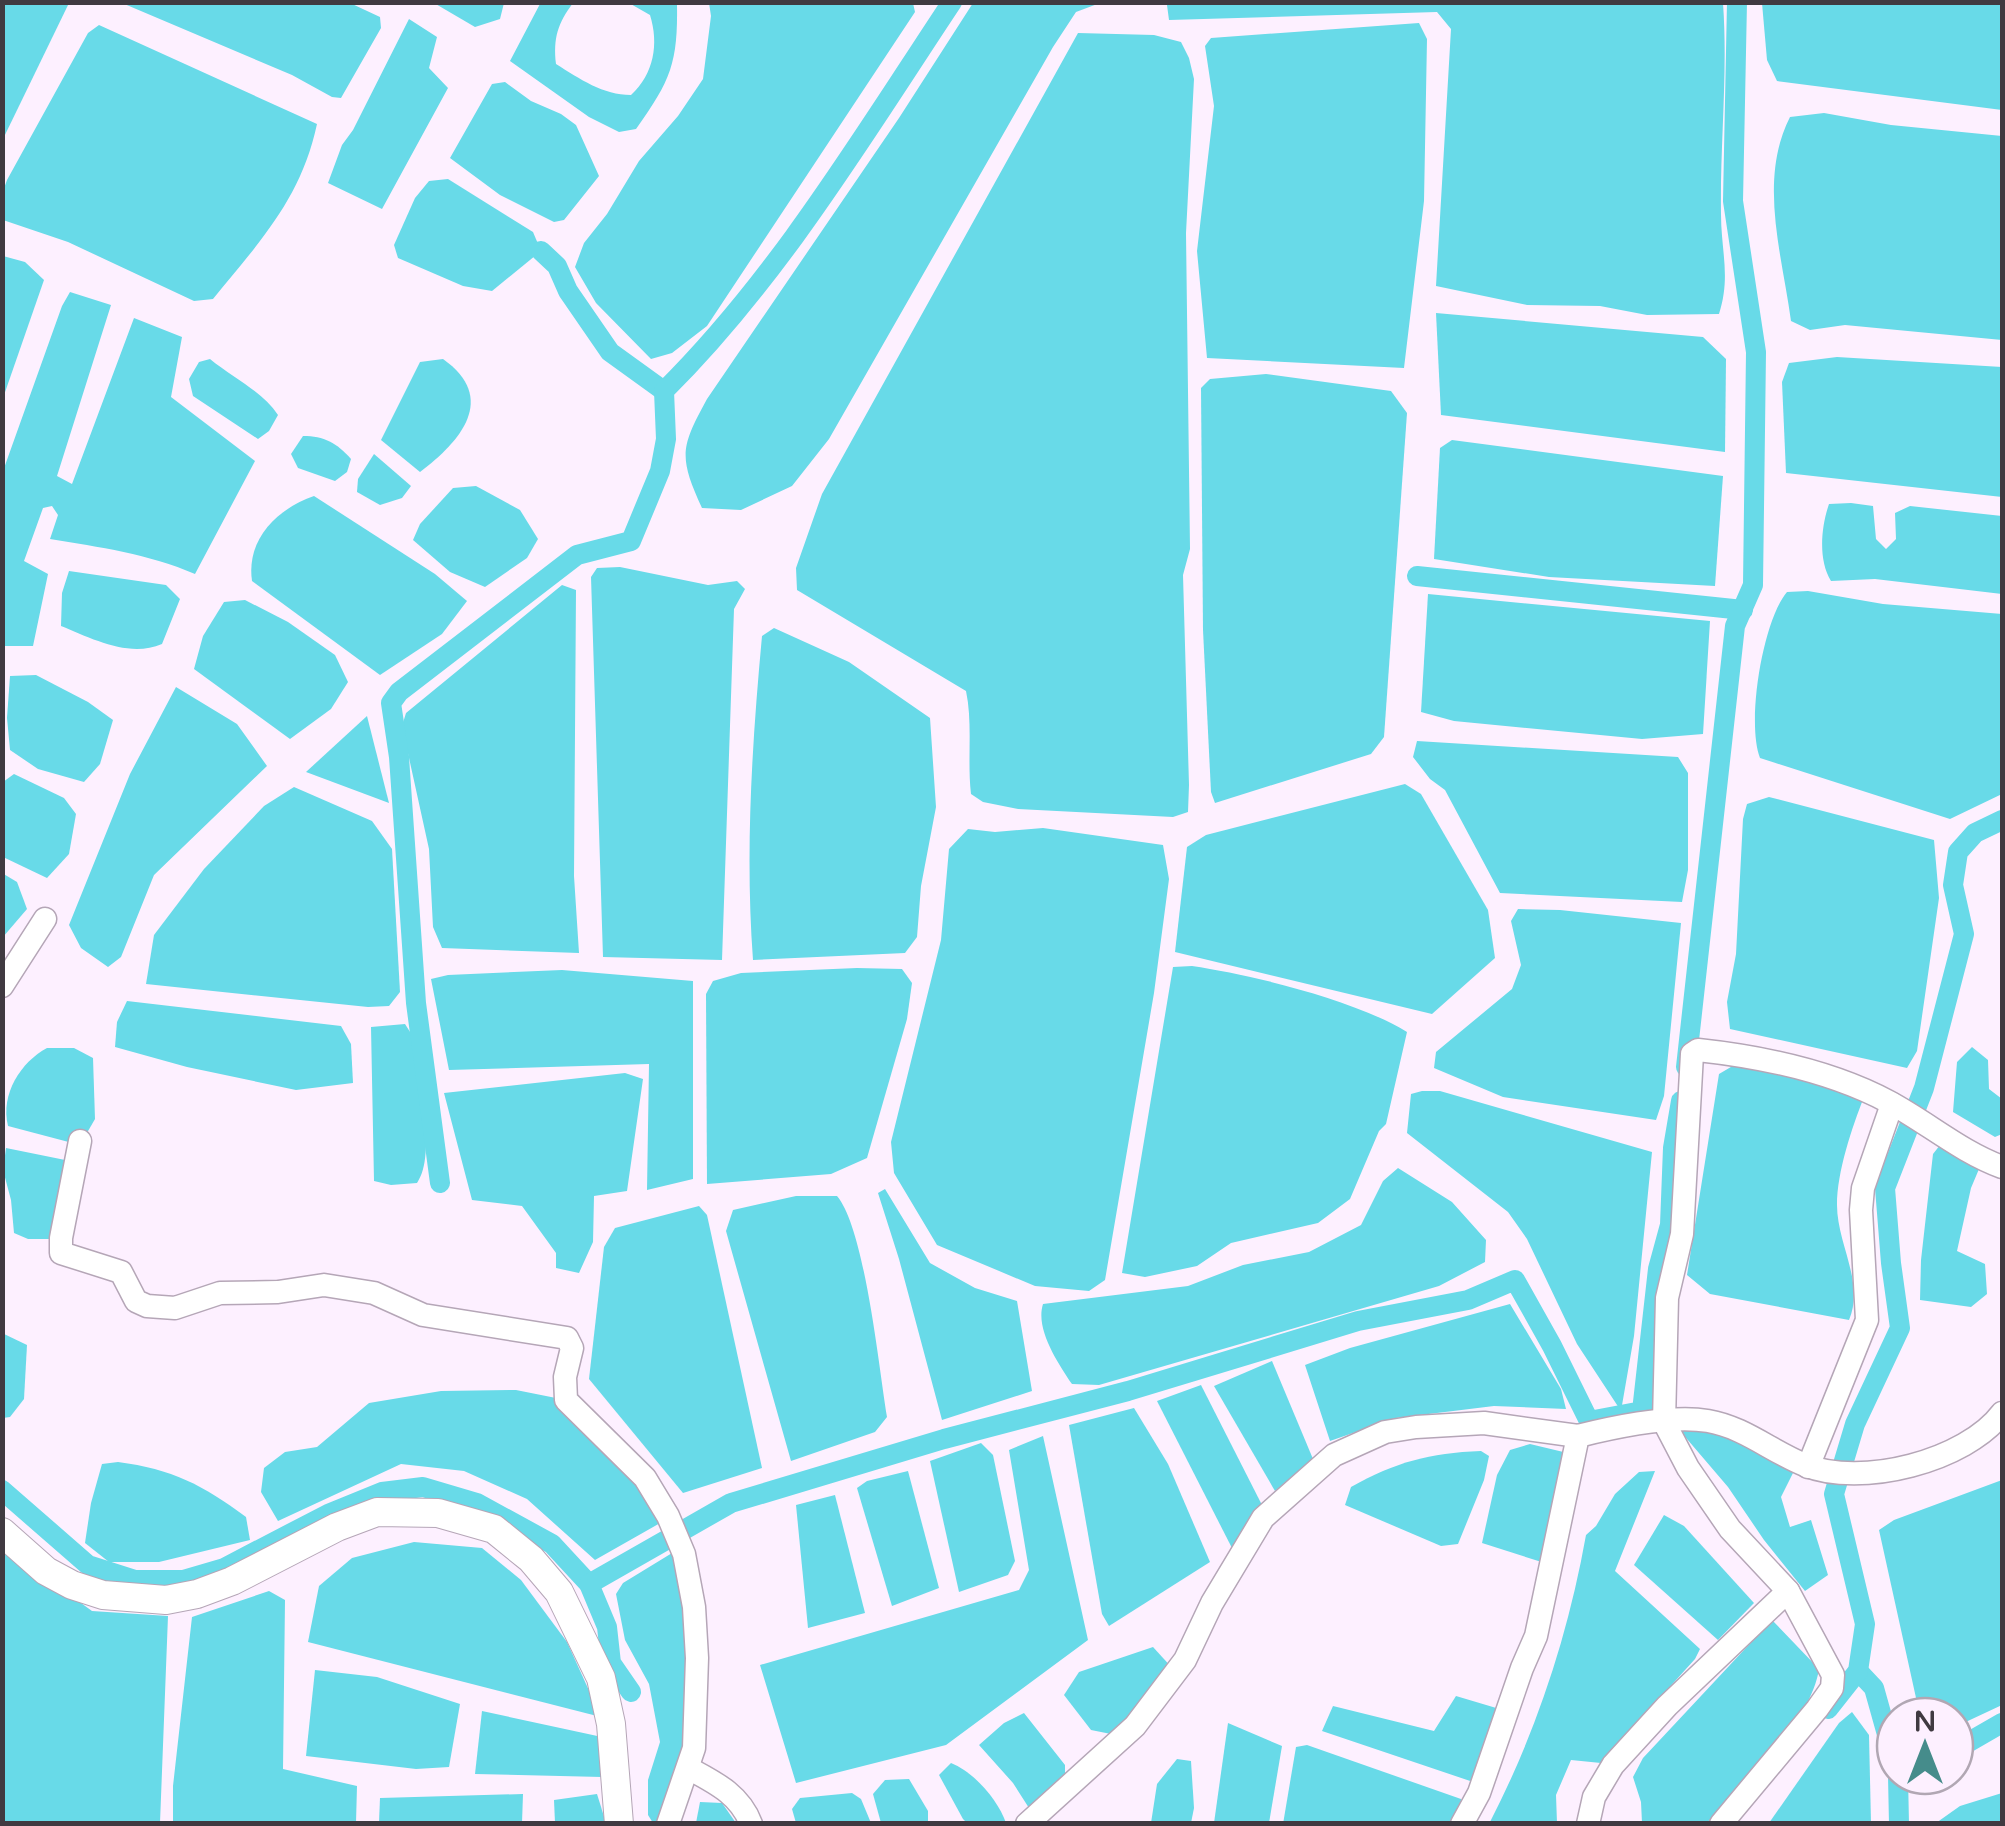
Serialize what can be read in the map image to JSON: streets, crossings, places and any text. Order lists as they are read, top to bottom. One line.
{"north":"top"}
